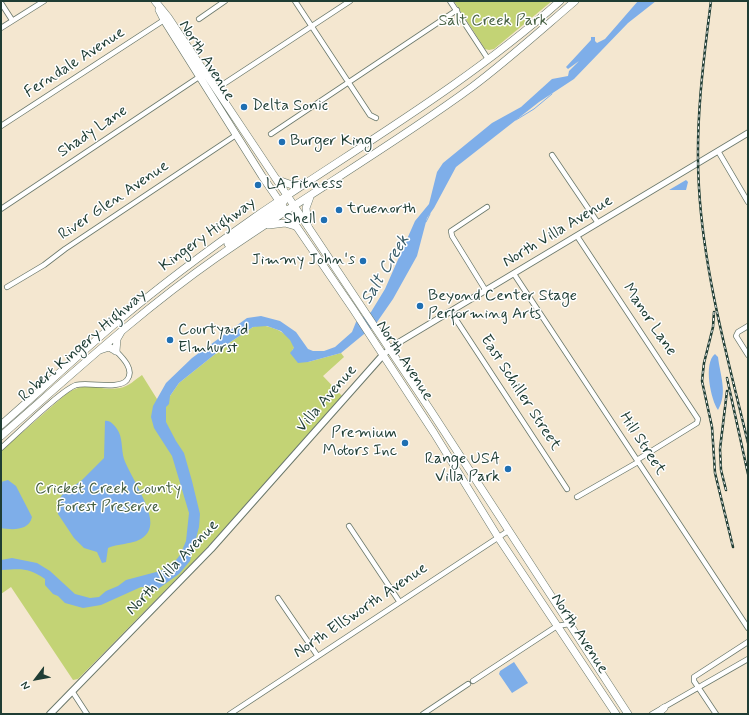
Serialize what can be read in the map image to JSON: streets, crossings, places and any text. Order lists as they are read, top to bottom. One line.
{"streets":{"main road":["North Avenue","North Villa Avenue","Kingery Highway","Robert Kingery Highway","Villa Avenue"],"street":["Ferndale Avenue","Shady Lane","River Glen Avenue","Manor Lane","East Schiller Street","Hill Street","North Ellsworth Avenue"]},"crossings":[["North Avenue","Ferndale Avenue"],["North Avenue","Shady Lane"],["North Avenue","River Glen Avenue"],["North Avenue","North Villa Avenue"],["North Avenue","Kingery Highway"],["North Avenue","Villa Avenue"],["North Avenue","North Ellsworth Avenue"],["North Villa Avenue","Manor Lane"],["North Villa Avenue","East Schiller Street"],["North Villa Avenue","Villa Avenue"],["North Villa Avenue","Hill Street"],["Kingery Highway","Robert Kingery Highway"],["Manor Lane","Hill Street"]],"water":["Salt Creek"],"parks":["Salt Creek Park","Cricket Creek County Forest Preserve"],"places":["Delta Sonic","Burger King","LA Fitness","truenorth","Shell","Jimmy John's","Beyond Center Stage Performing Arts","Courtyard Elmhurst","Premium Motors Inc","Range USA Villa Park"],"north":"bottom left"}
